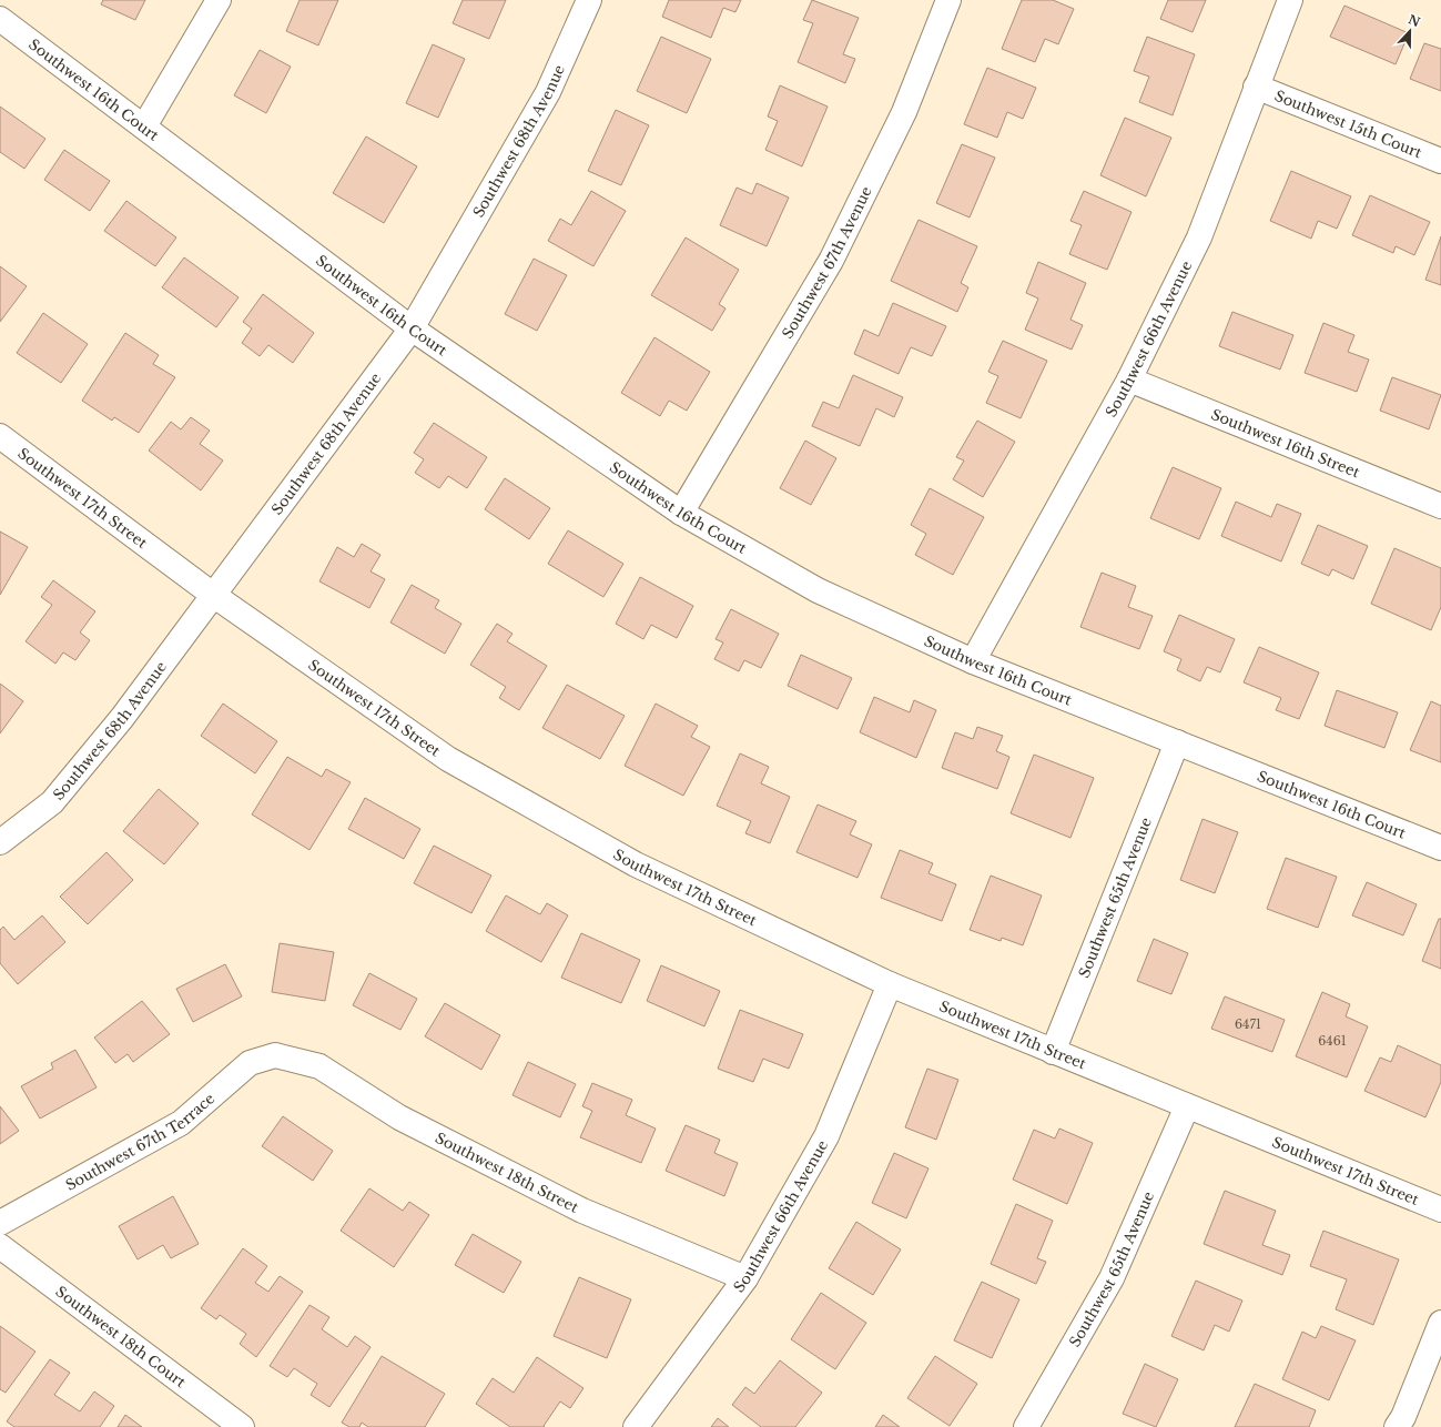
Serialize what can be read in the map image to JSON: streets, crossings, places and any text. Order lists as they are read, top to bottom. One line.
{"streets":{"street":["Southwest 16th Court","Southwest 15th Court","Southwest 68th Avenue","Southwest 67th Avenue","Southwest 66th Avenue","Southwest 16th Street","Southwest 17th Street","Southwest 65th Avenue","Southwest 67th Terrace","Southwest 18th Street","Southwest 18th Court"]},"crossings":[["Southwest 16th Court","Southwest 68th Avenue"],["Southwest 16th Court","Southwest 67th Avenue"],["Southwest 16th Court","Southwest 66th Avenue"],["Southwest 16th Court","Southwest 65th Avenue"],["Southwest 15th Court","Southwest 66th Avenue"],["Southwest 68th Avenue","Southwest 17th Street"],["Southwest 66th Avenue","Southwest 16th Street"],["Southwest 66th Avenue","Southwest 17th Street"],["Southwest 66th Avenue","Southwest 18th Street"],["Southwest 17th Street","Southwest 65th Avenue"],["Southwest 67th Terrace","Southwest 18th Street"]],"house_numbers":["6471","6461"],"north":"top"}
